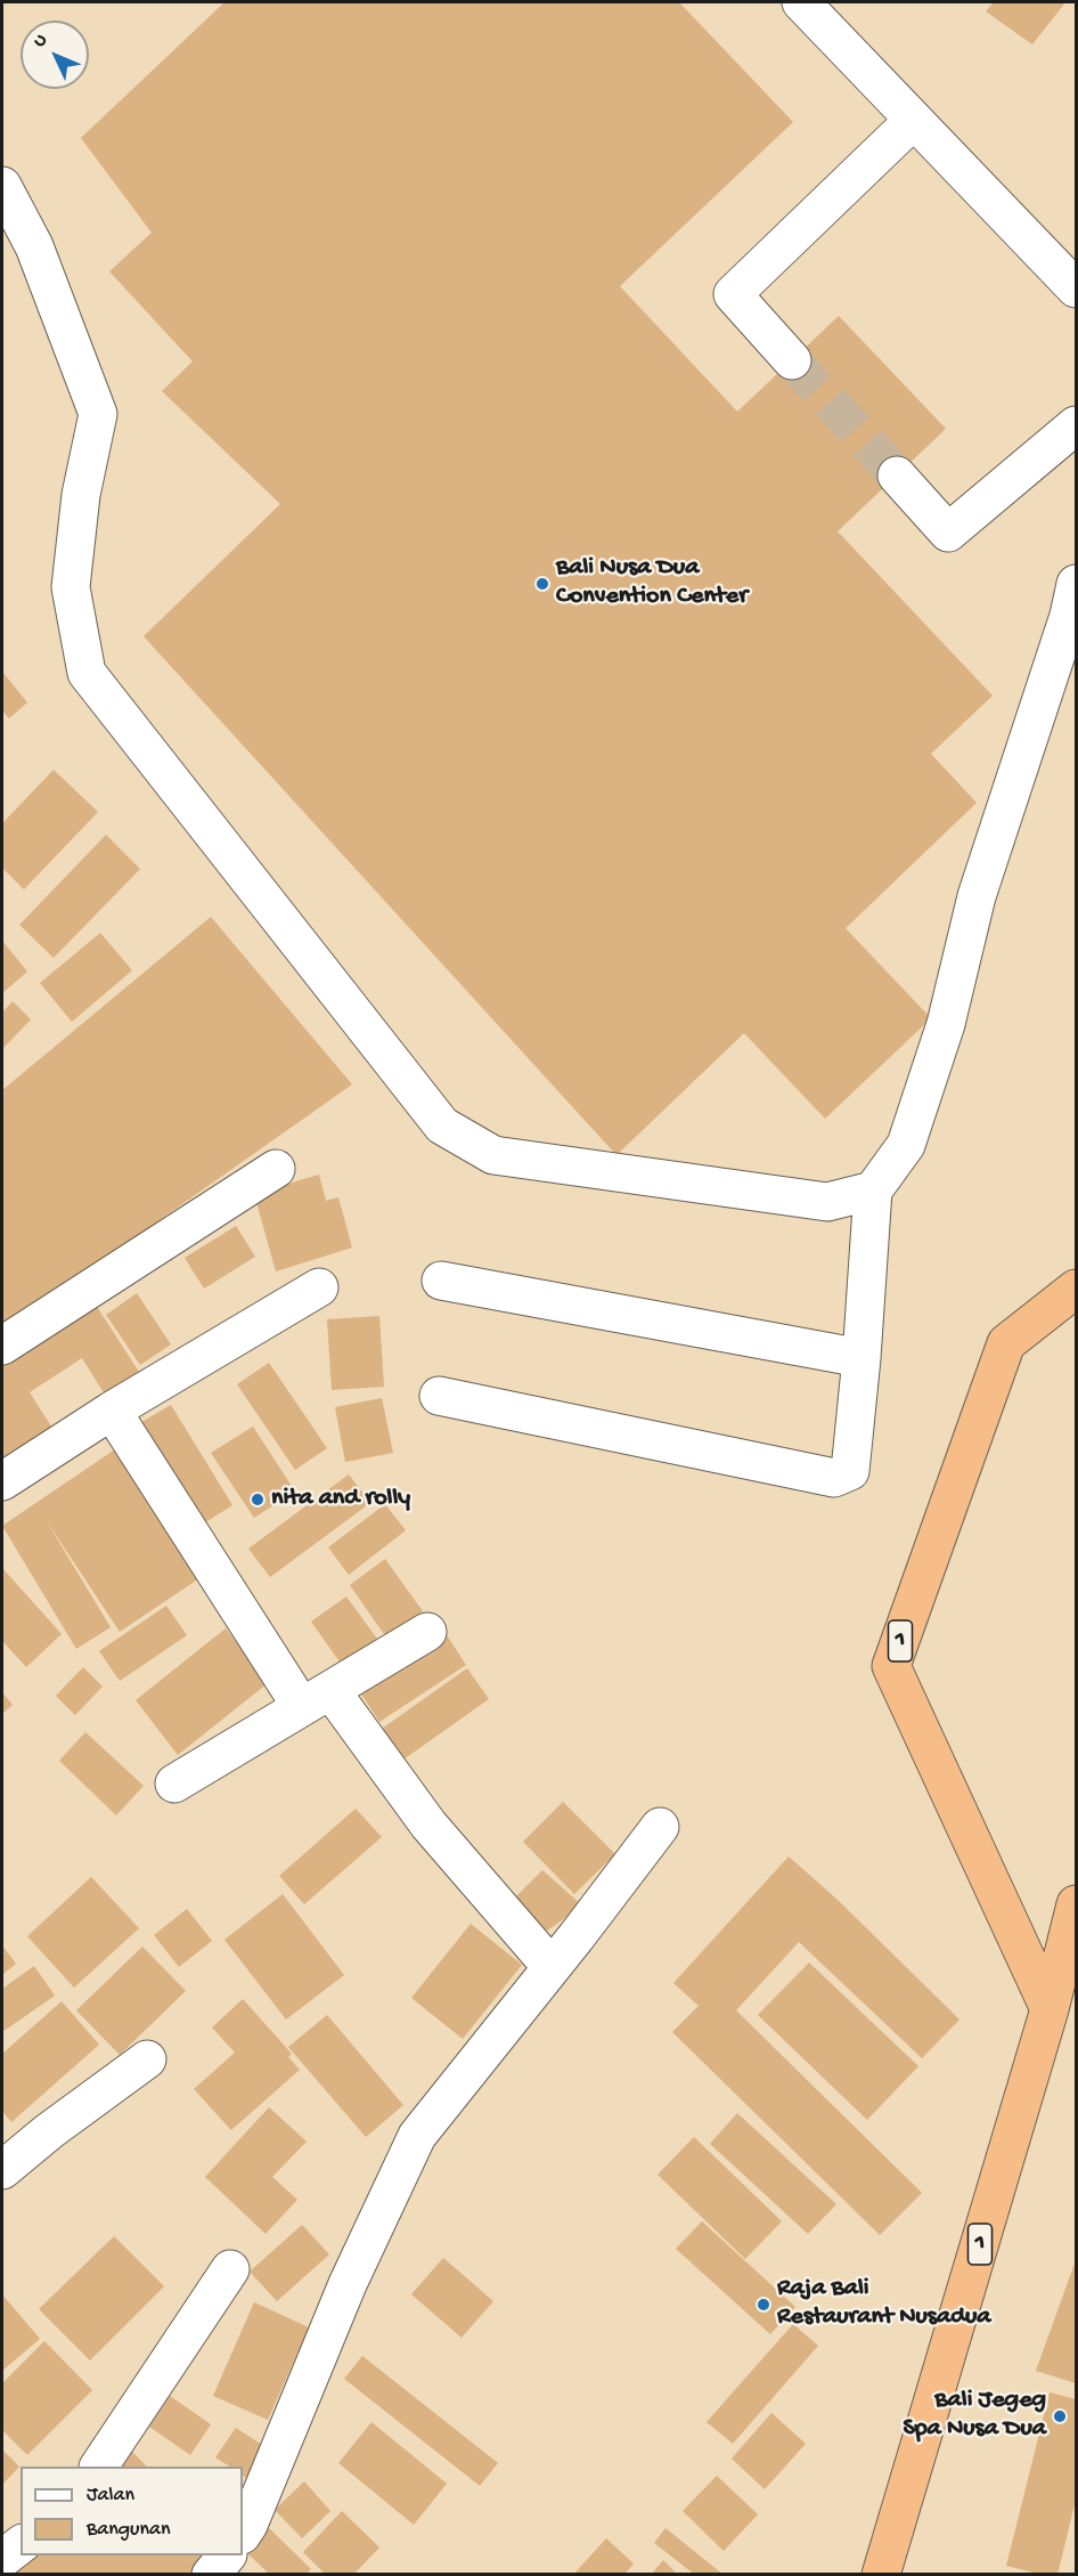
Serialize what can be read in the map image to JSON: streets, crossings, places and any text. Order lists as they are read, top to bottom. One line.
{"streets":{"highway":["1"]},"places":["Bali Nusa Dua Convention Center","nita and rolly","Raja Bali Restaurant Nusadua","Bali Jegeg Spa Nusa Dua"],"legend":["Jalan","Bangunan"],"north":"top left"}
